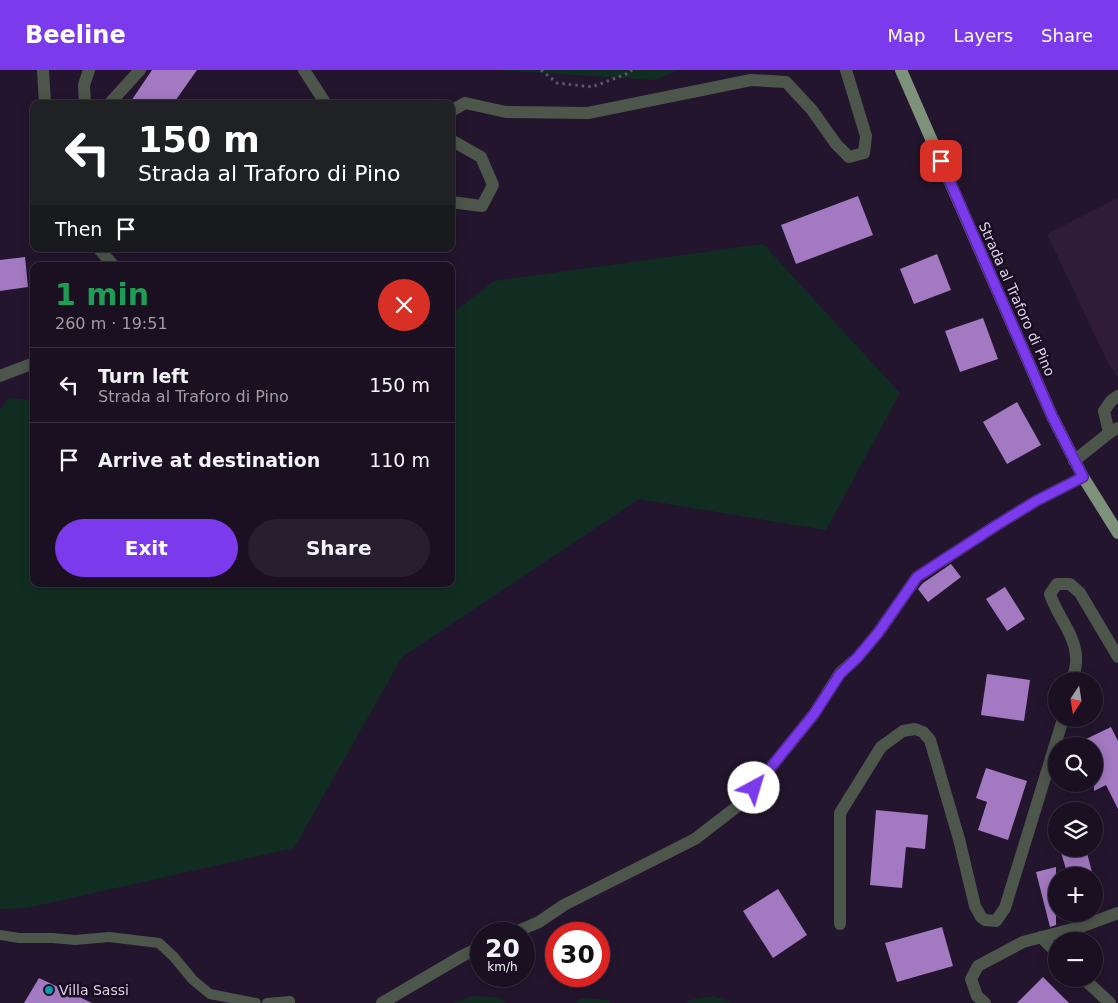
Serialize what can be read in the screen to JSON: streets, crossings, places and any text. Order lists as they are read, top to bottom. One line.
{"streets":{"main road":["Strada al Traforo di Pino"]},"places":["Villa Sassi"],"north":"bottom","page":{"header":"Beeline","nav":["Map","Layers","Share"],"turn":["150 m","Strada al Traforo di Pino"],"then":"Then","heading":["1 min","260 m · 19:51"],"list":[{"name":"Turn left","note":"Strada al Traforo di Pino","value":"150 m"},{"name":"Arrive at destination","value":"110 m"}],"buttons":["Exit","Share"],"map_buttons":["+","−"],"speed":"20 km/h","limit":"30"}}
